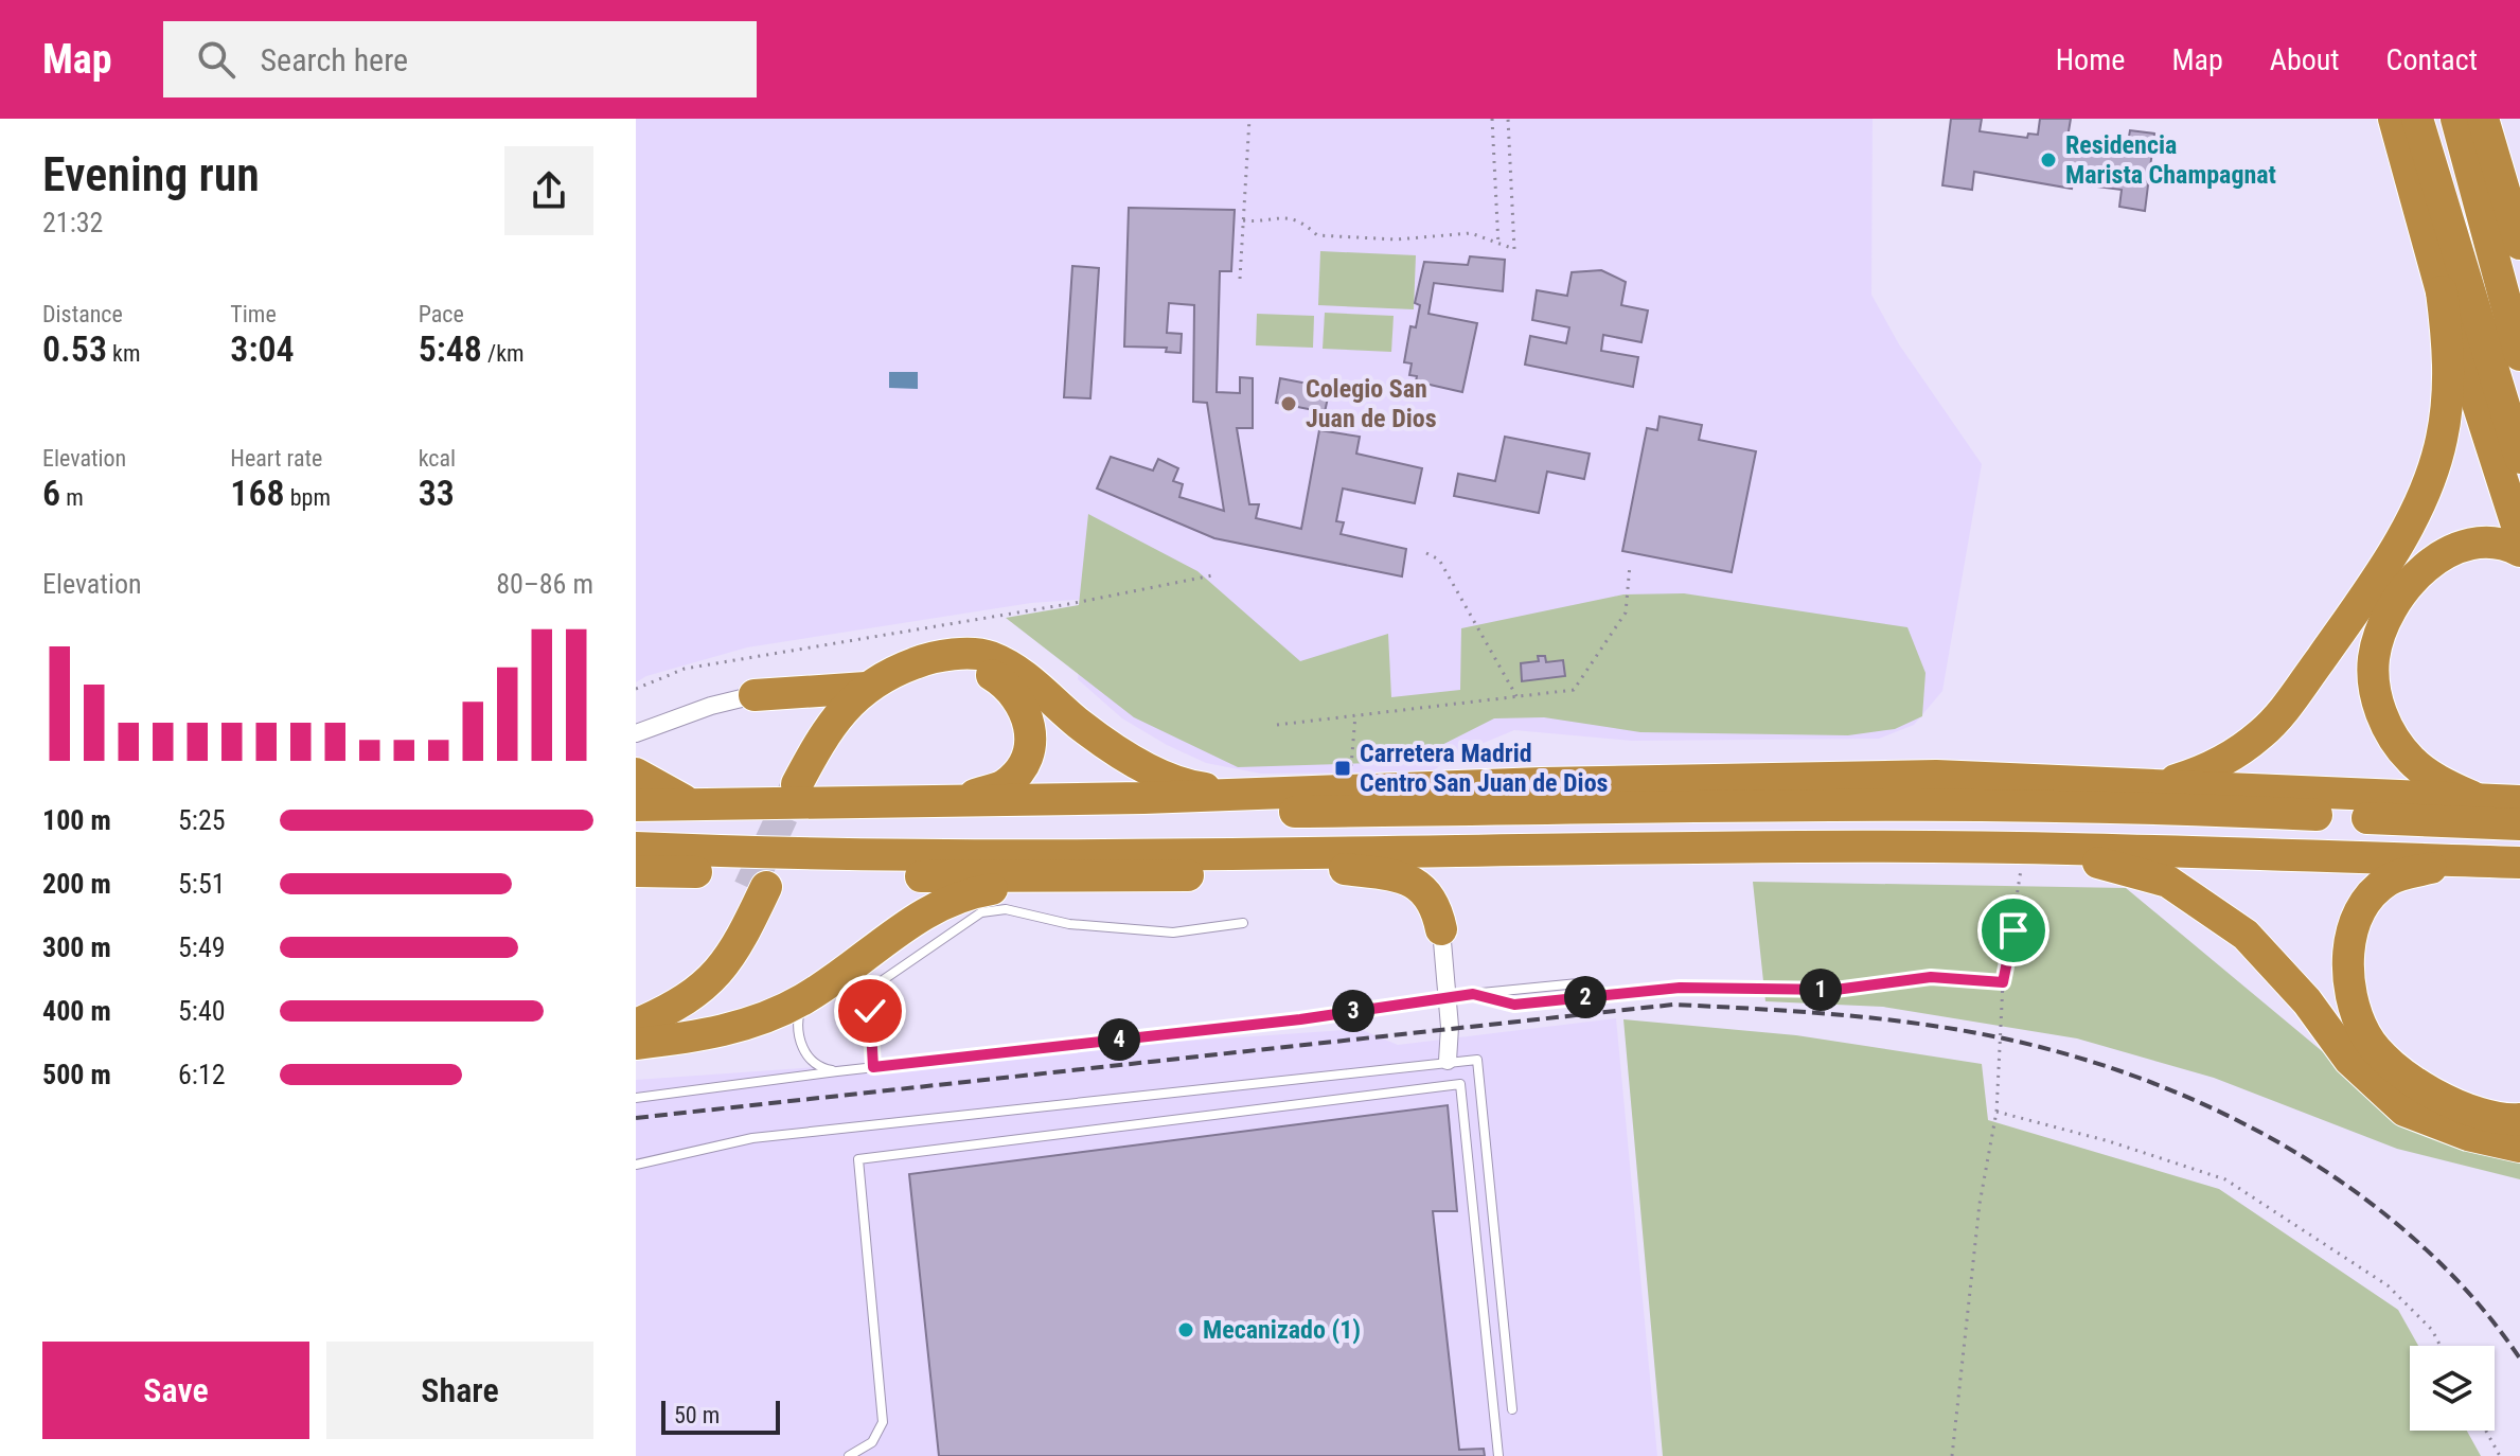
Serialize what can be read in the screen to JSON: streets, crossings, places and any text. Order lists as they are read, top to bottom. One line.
{"places":{"other":["Residencia Marista Champagnat","Colegio San Juan de Dios","Mecanizado (1)"],"transit":["Carretera Madrid Centro San Juan de Dios"]},"scale_bar":"50 m","page":{"header":"Map","search":"Search here","nav":["Home","Map","About","Contact"],"heading":["Evening run","21:32"],"stats":[["Distance","0.53 km"],["Time","3:04"],["Pace","5:48 /km"],["Elevation","6 m"],["Heart rate","168 bpm"],["kcal","33"]],"chart":["Elevation","80–86 m"],"list":[{"name":"100 m","note":"5:25"},{"name":"200 m","note":"5:51"},{"name":"300 m","note":"5:49"},{"name":"400 m","note":"5:40"},{"name":"500 m","note":"6:12"}],"pins":["1","2","3","4"],"buttons":["Save","Share"],"scale":"50 m"}}
